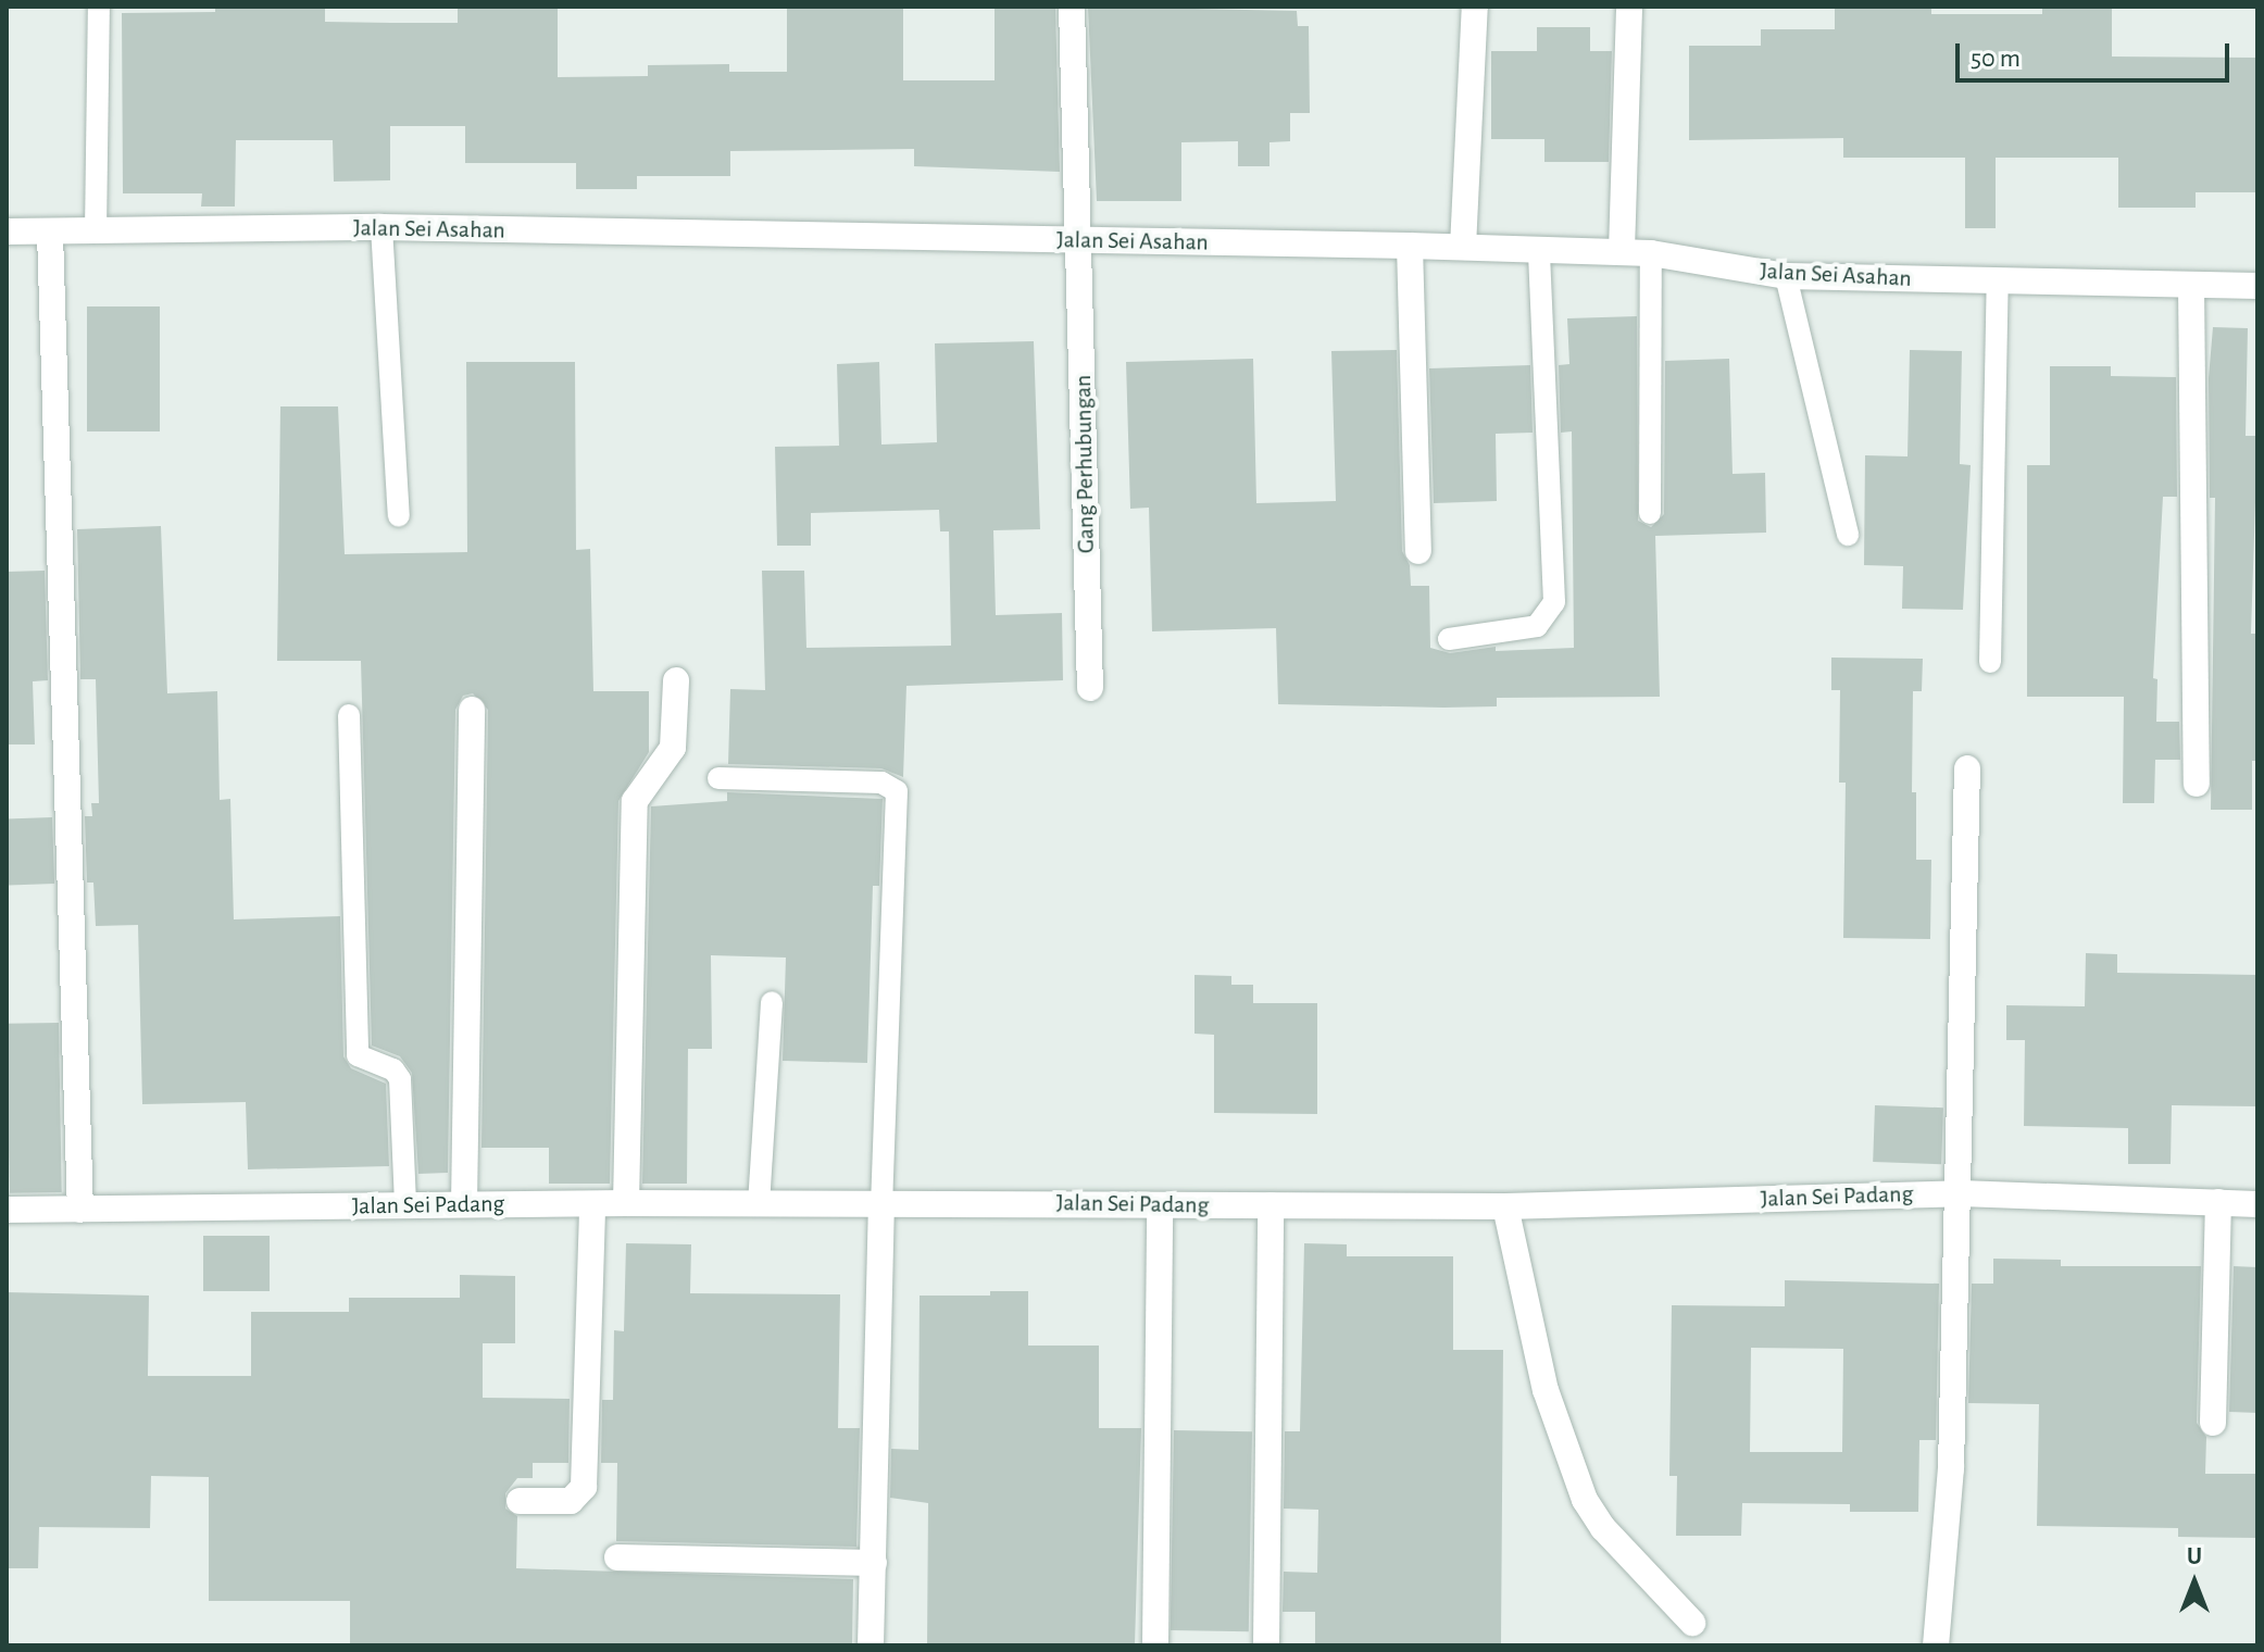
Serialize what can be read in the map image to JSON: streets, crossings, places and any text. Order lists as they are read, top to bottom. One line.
{"streets":{"street":["Jalan Sei Asahan","Gang Perhubungan","Jalan Sei Padang"]},"crossings":[["Jalan Sei Asahan","Gang Perhubungan"]],"scale_bar":"50 m","north":"top"}
